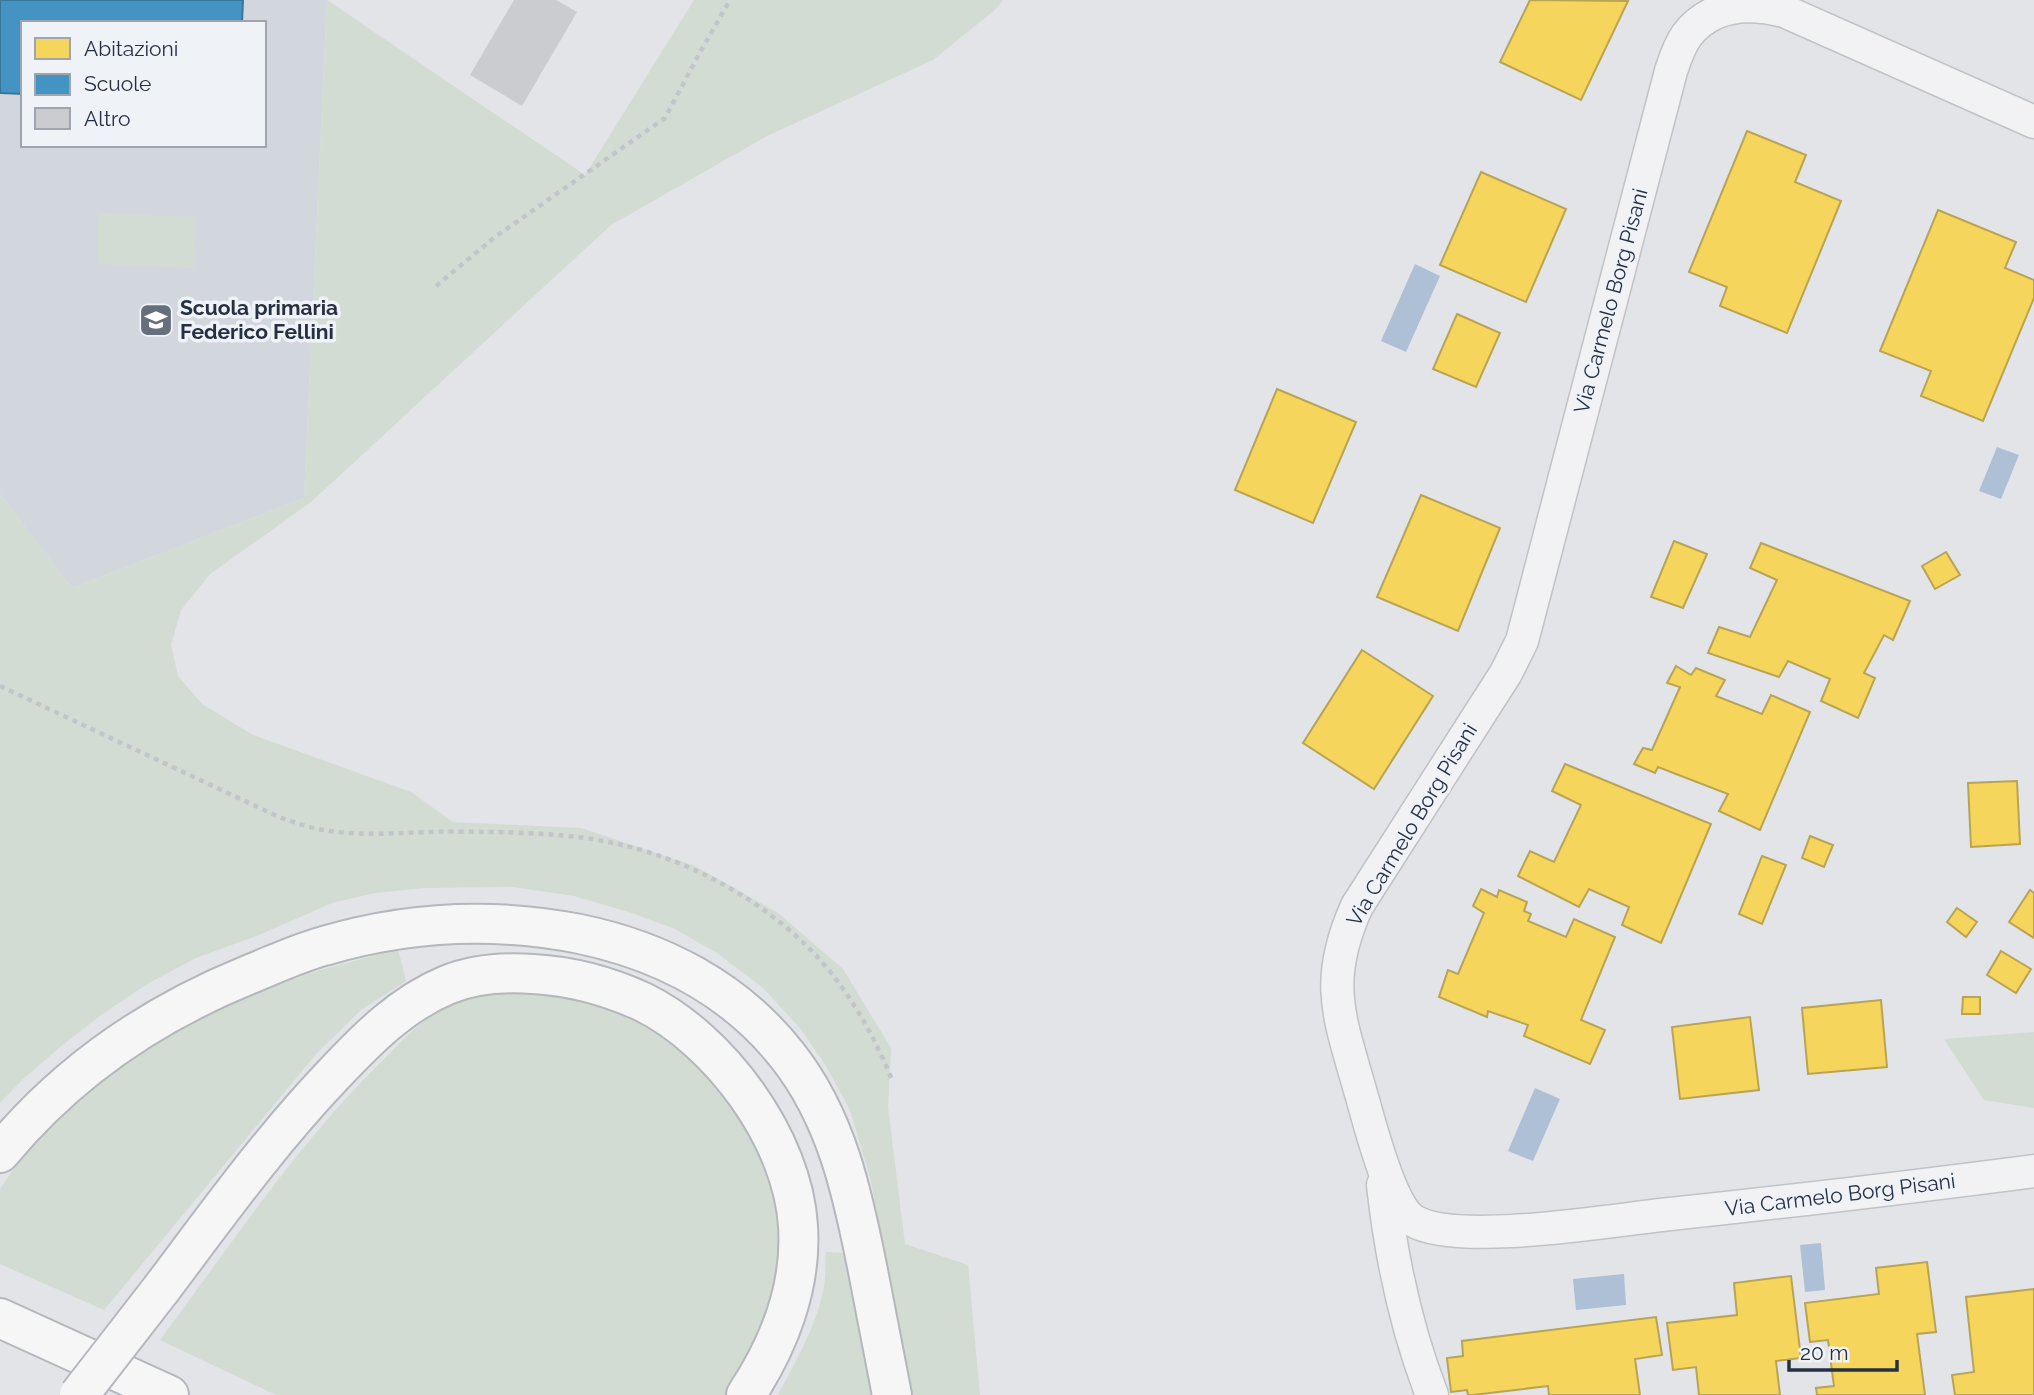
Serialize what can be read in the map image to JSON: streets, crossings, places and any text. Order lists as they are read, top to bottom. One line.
{"streets":{"street":["Via Carmelo Borg Pisani"]},"places":{"school or university":["Scuola primaria Federico Fellini"]},"legend":["Abitazioni","Scuole","Altro"],"scale_bar":"20 m"}
